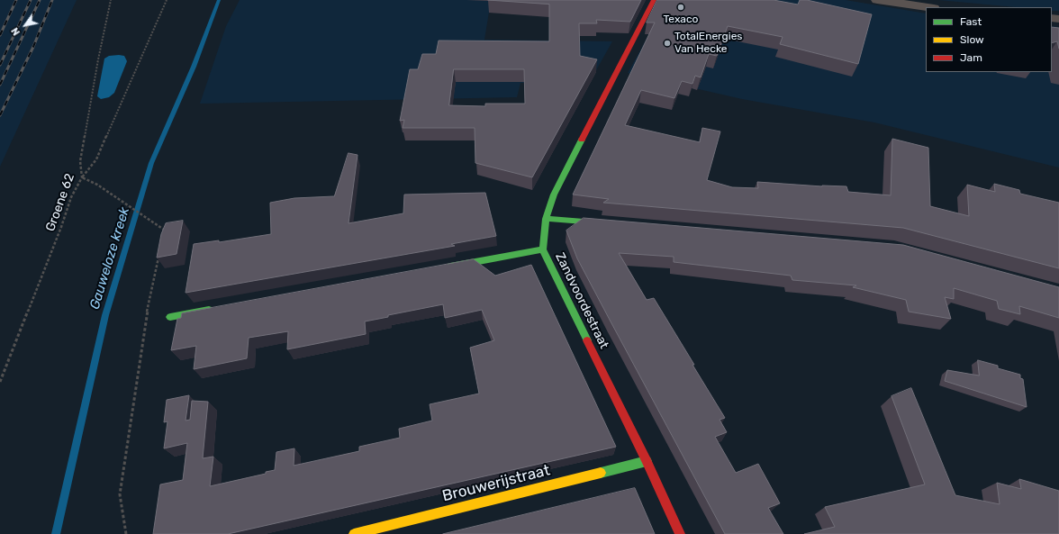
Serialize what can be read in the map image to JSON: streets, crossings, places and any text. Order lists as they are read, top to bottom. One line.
{"streets":{"main road":["Zandvoordestraat","Brouwerijstraat"],"path":["Groene 62"]},"crossings":[["Zandvoordestraat","Brouwerijstraat"]],"water":["Gauweloze kreek"],"places":["Texaco","TotalEnergies Van Hecke"],"legend":["Fast","Slow","Jam"],"north":"bottom left"}
